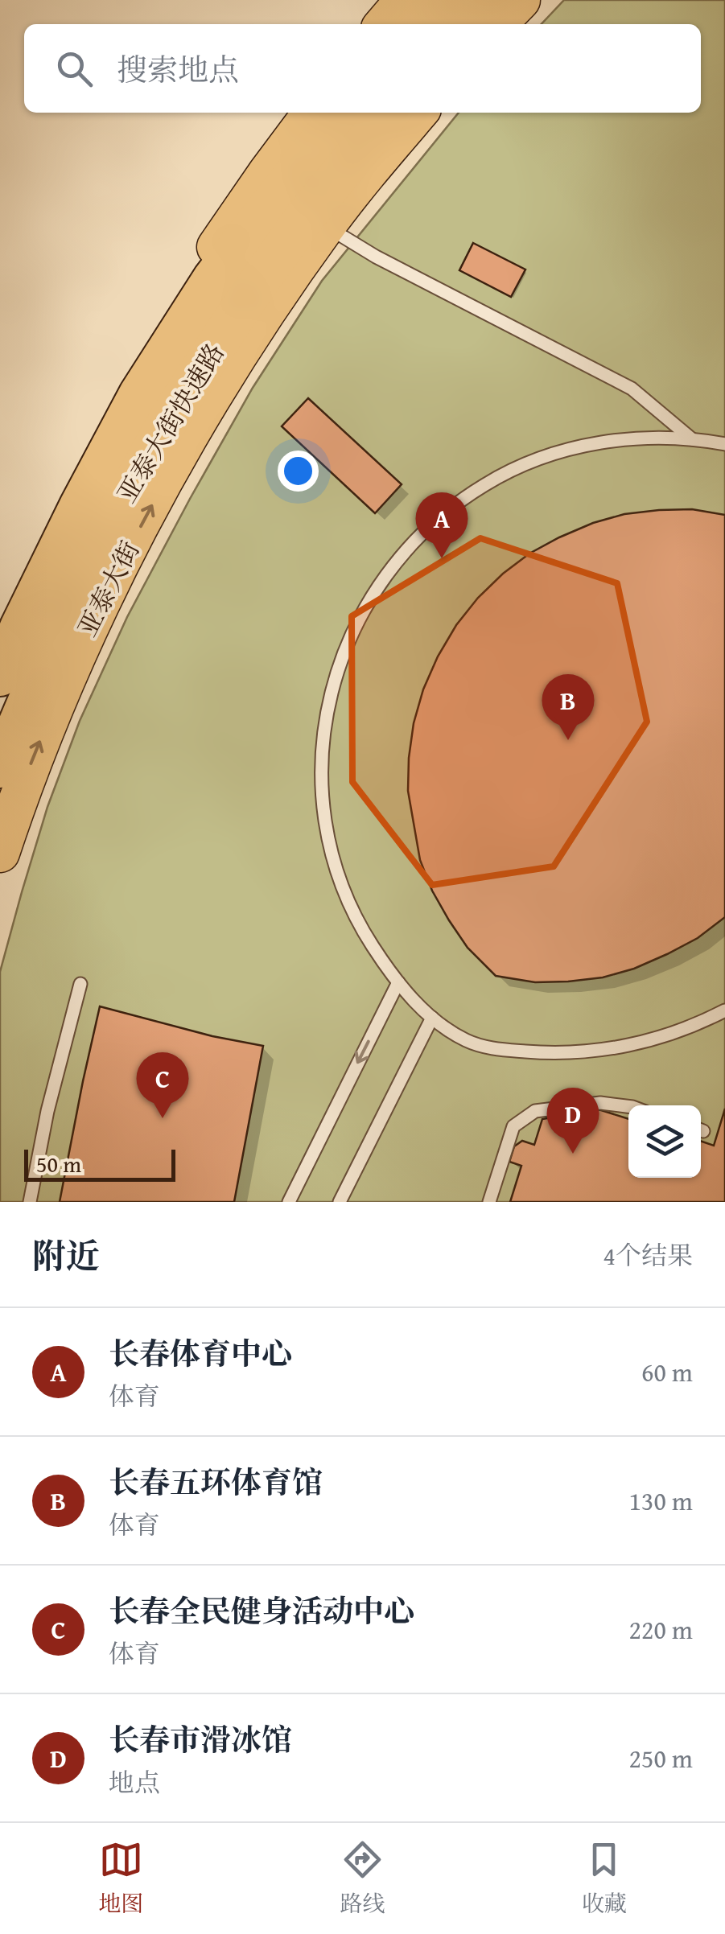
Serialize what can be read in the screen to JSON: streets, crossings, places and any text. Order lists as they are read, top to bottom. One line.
{"streets":{"highway":["亚泰大街快速路"],"main road":["亚泰大街"]},"scale_bar":"50 m","page":{"search":"搜索地点","pins":["A","B","C","D"],"scale":"50 m","heading":["附近","4个结果"],"list":[{"mark":"A","name":"长春体育中心","note":"体育","value":"60 m"},{"mark":"B","name":"长春五环体育馆","note":"体育","value":"130 m"},{"mark":"C","name":"长春全民健身活动中心","note":"体育","value":"220 m"},{"mark":"D","name":"长春市滑冰馆","note":"地点","value":"250 m"}],"nav":["地图","路线","收藏"]}}
